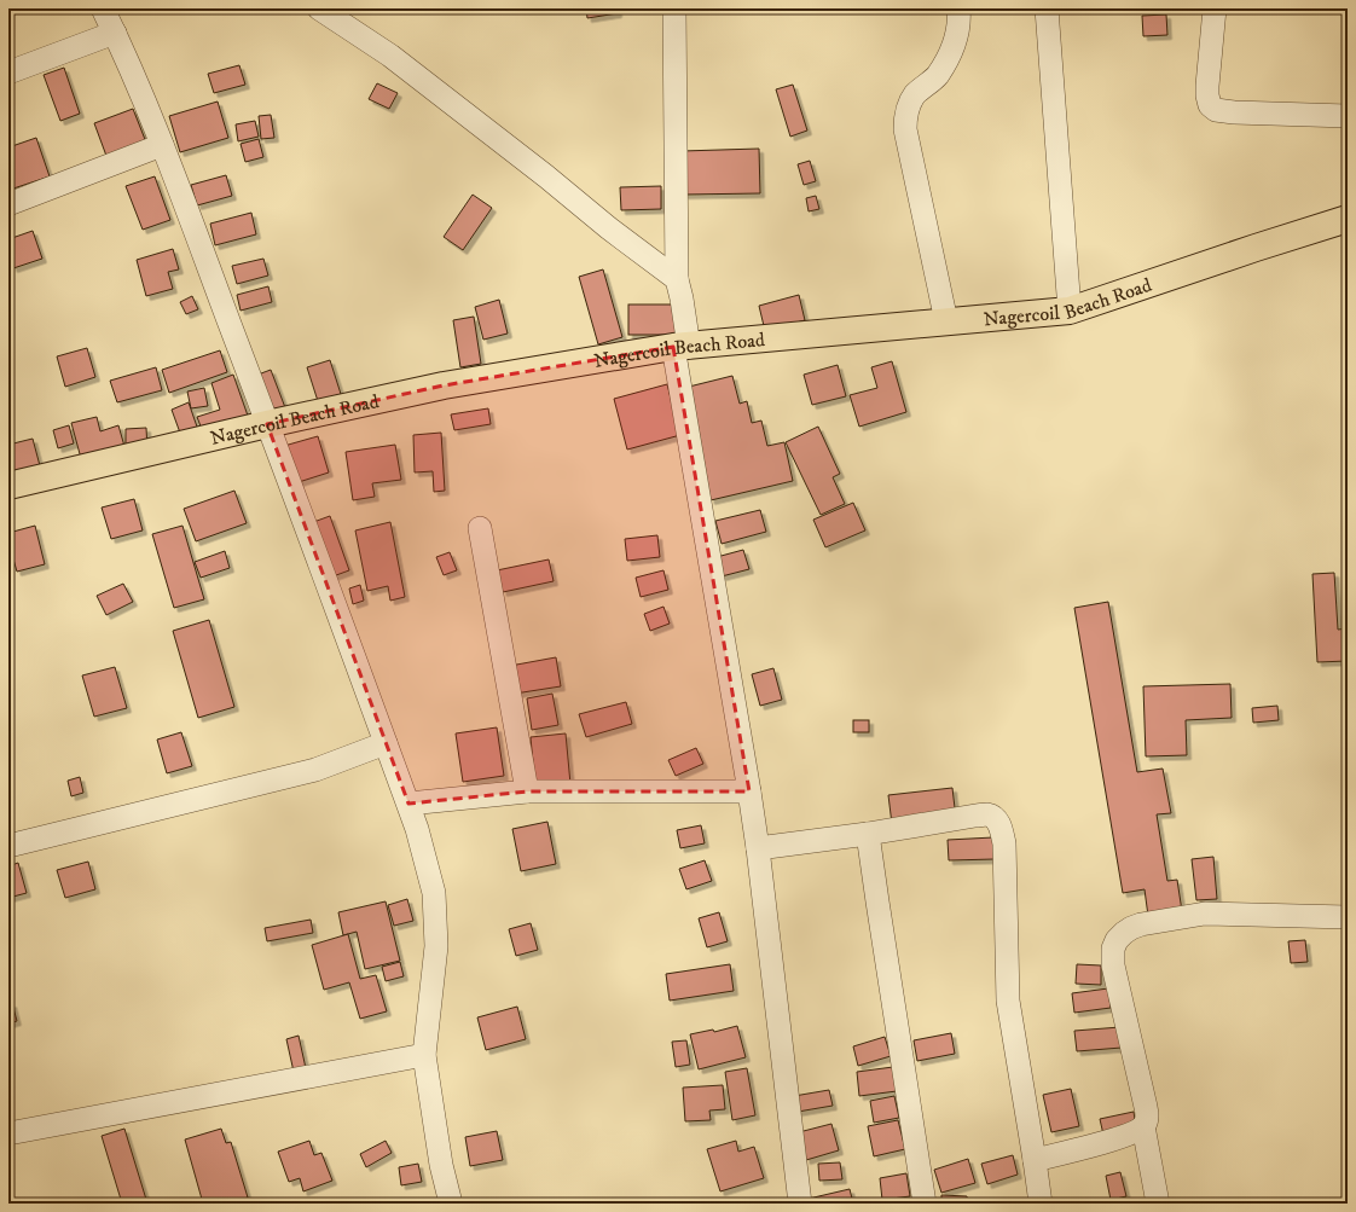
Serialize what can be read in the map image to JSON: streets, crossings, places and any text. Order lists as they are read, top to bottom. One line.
{"streets":{"main road":["Nagercoil Beach Road"]}}
